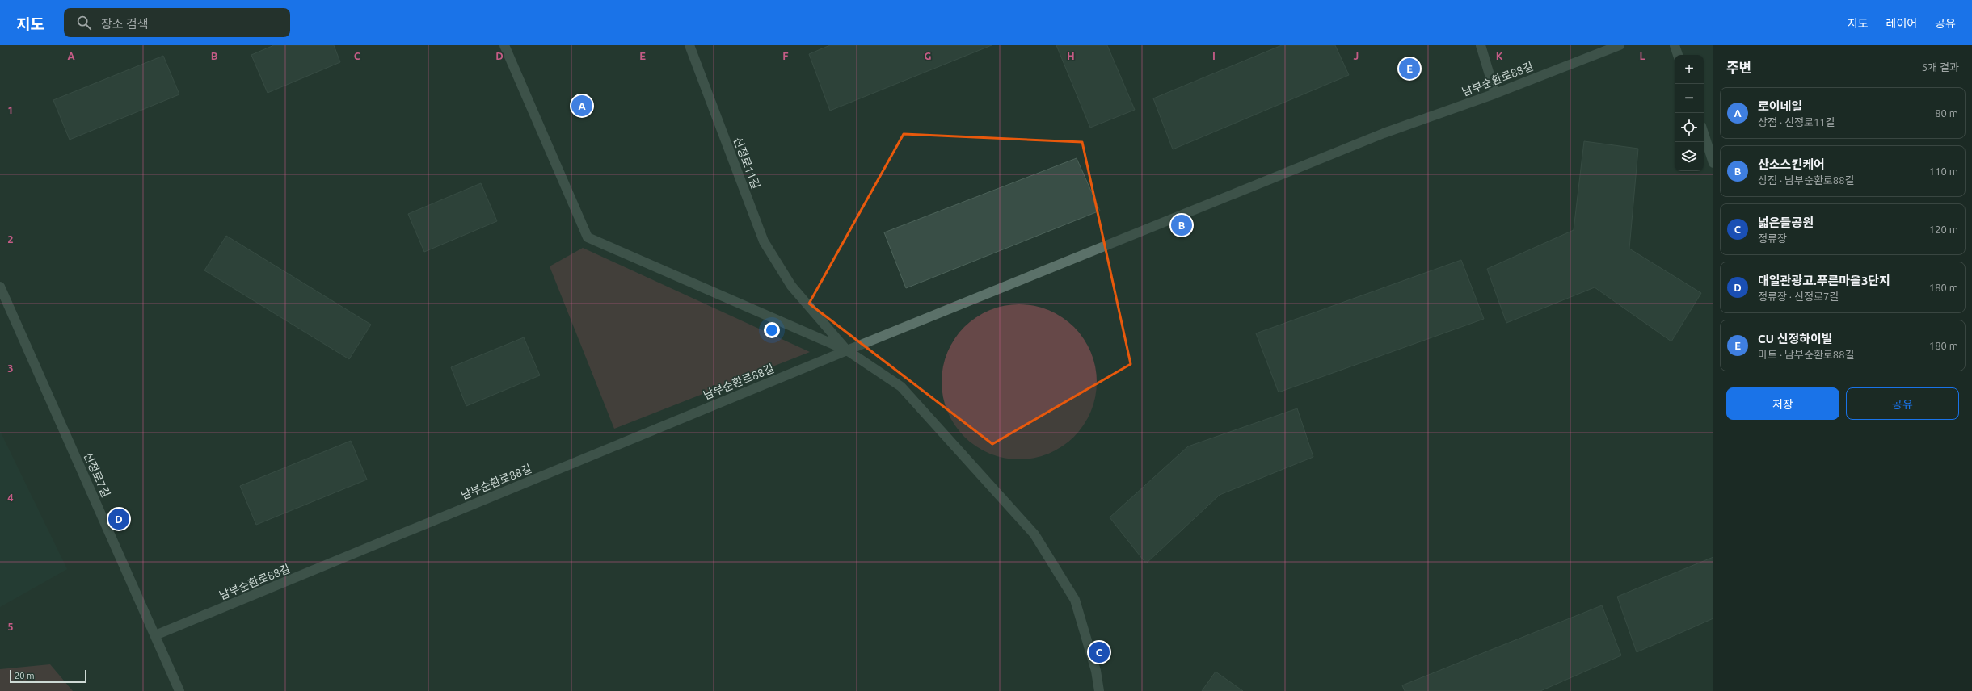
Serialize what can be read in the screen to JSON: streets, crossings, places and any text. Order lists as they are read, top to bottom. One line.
{"streets":{"street":["남부순환로88길","신정로11길","신정로7길"]},"crossings":[["남부순환로88길","신정로11길"],["남부순환로88길","신정로7길"]],"scale_bar":"20 m","page":{"header":"지도","search":"장소 검색","nav":["지도","레이어","공유"],"heading":["주변","5개 결과"],"map_buttons":["+","−"],"pins":["E","A","B","D","C"],"list":[{"mark":"A","name":"로이네일","note":"상점 · 신정로11길","value":"80 m"},{"mark":"B","name":"산소스킨케어","note":"상점 · 남부순환로88길","value":"110 m"},{"mark":"C","name":"넓은들공원","note":"정류장","value":"120 m"},{"mark":"D","name":"대일관광고.푸른마을3단지","note":"정류장 · 신정로7길","value":"180 m"},{"mark":"E","name":"CU 신정하이빌","note":"마트 · 남부순환로88길","value":"180 m"}],"buttons":["저장","공유"],"scale":"20 m"},"grid":{"columns":["A","B","C","D","E","F","G","H","I","J","K","L"],"rows":["1","2","3","4","5"]}}
